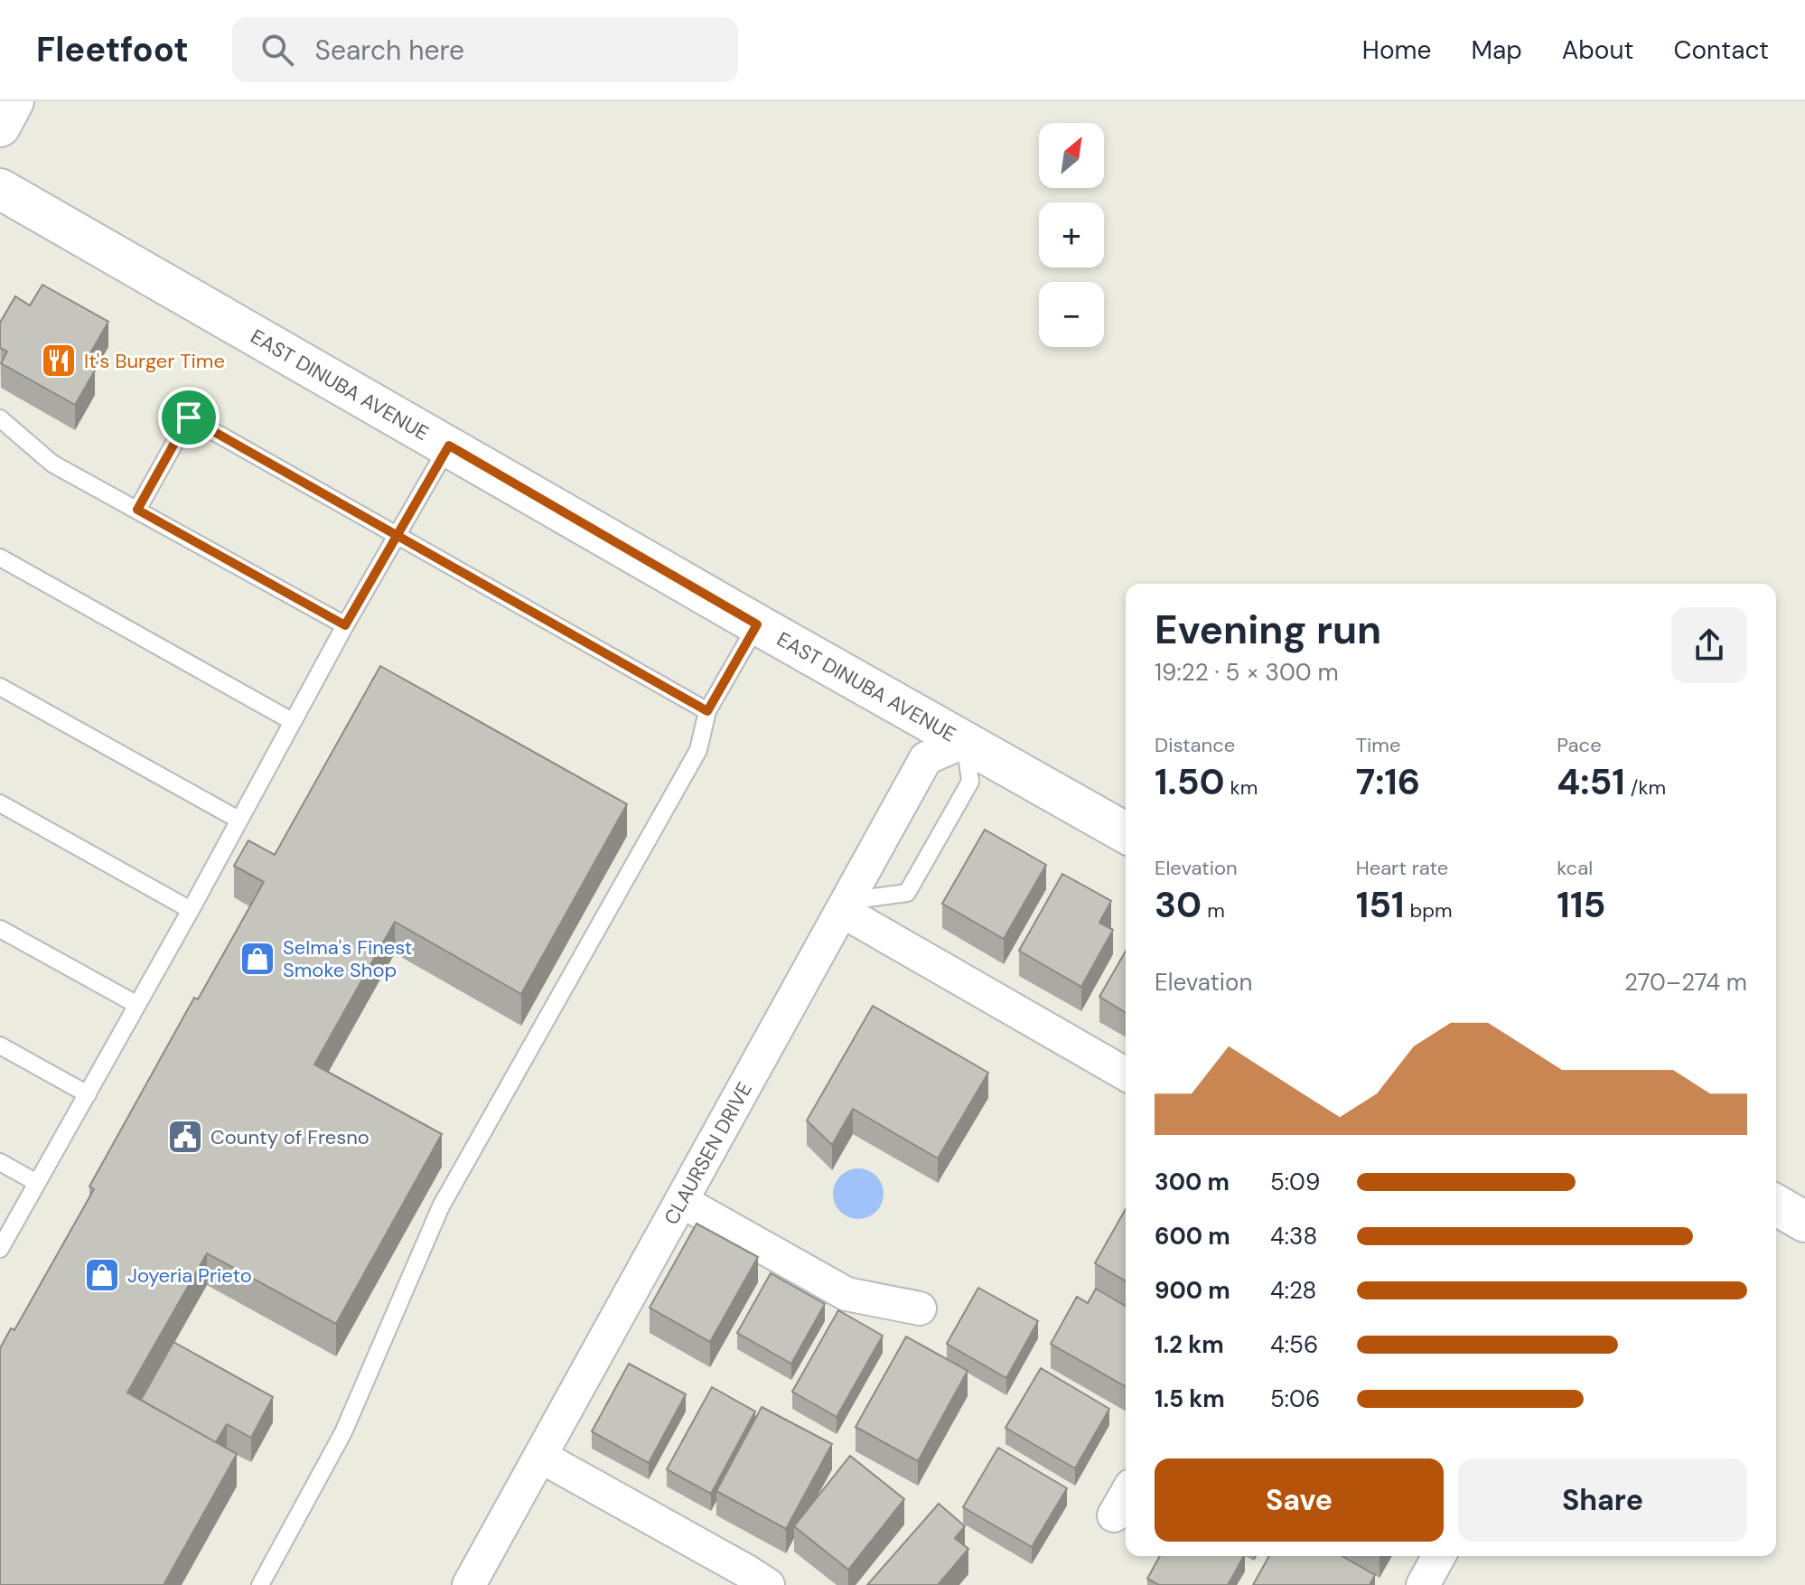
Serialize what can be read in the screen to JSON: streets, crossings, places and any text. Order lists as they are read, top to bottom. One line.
{"streets":{"street":["EAST DINUBA AVENUE","CLAURSEN DRIVE"]},"crossings":[["EAST DINUBA AVENUE","CLAURSEN DRIVE"]],"places":{"restaurant":["It's Burger Time"],"shop":["Selma's Finest Smoke Shop","Joyeria Prieto"],"public building":["County of Fresno"]},"north":"top right","page":{"header":"Fleetfoot","search":"Search here","nav":["Home","Map","About","Contact"],"map_buttons":["+","−"],"heading":["Evening run","19:22 · 5 × 300 m"],"stats":[["Distance","1.50 km"],["Time","7:16"],["Pace","4:51 /km"],["Elevation","30 m"],["Heart rate","151 bpm"],["kcal","115"]],"chart":["Elevation","270–274 m"],"list":[{"name":"300 m","note":"5:09"},{"name":"600 m","note":"4:38"},{"name":"900 m","note":"4:28"},{"name":"1.2 km","note":"4:56"},{"name":"1.5 km","note":"5:06"}],"buttons":["Save","Share"]}}
